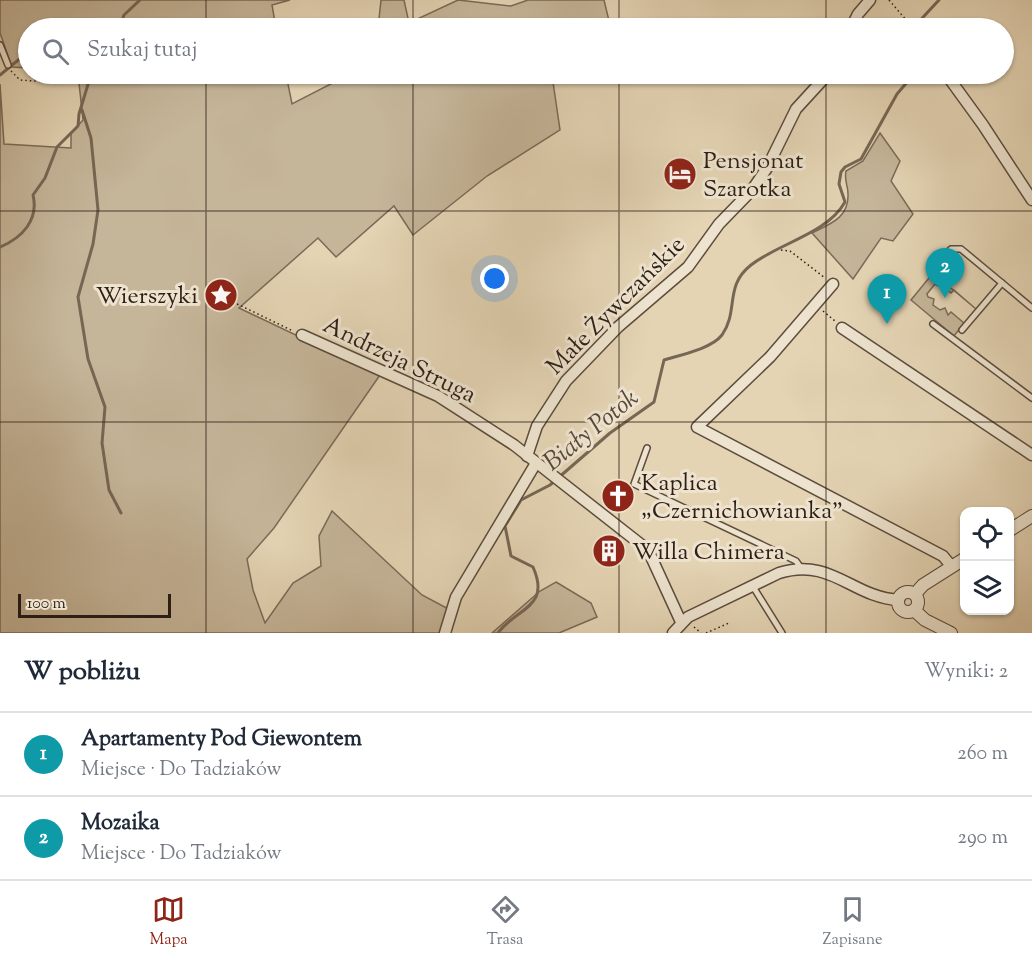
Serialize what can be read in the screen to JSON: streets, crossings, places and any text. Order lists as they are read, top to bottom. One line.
{"streets":{"street":["Małe Żywczańskie","Andrzeja Struga"]},"crossings":[["Małe Żywczańskie","Andrzeja Struga"]],"water":["Biały Potok"],"places":{"hotel":["Pensjonat Szarotka"],"place":["Wierszyki"],"church":["Kaplica „Czernichowianka\""],"building":["Willa Chimera"]},"scale_bar":"100 m","page":{"search":"Szukaj tutaj","pins":["2","1"],"scale":"100 m","heading":["W pobliżu","Wyniki: 2"],"list":[{"mark":"1","name":"Apartamenty Pod Giewontem","note":"Miejsce · Do Tadziaków","value":"260 m"},{"mark":"2","name":"Mozaika","note":"Miejsce · Do Tadziaków","value":"290 m"}],"nav":["Mapa","Trasa","Zapisane"]}}
